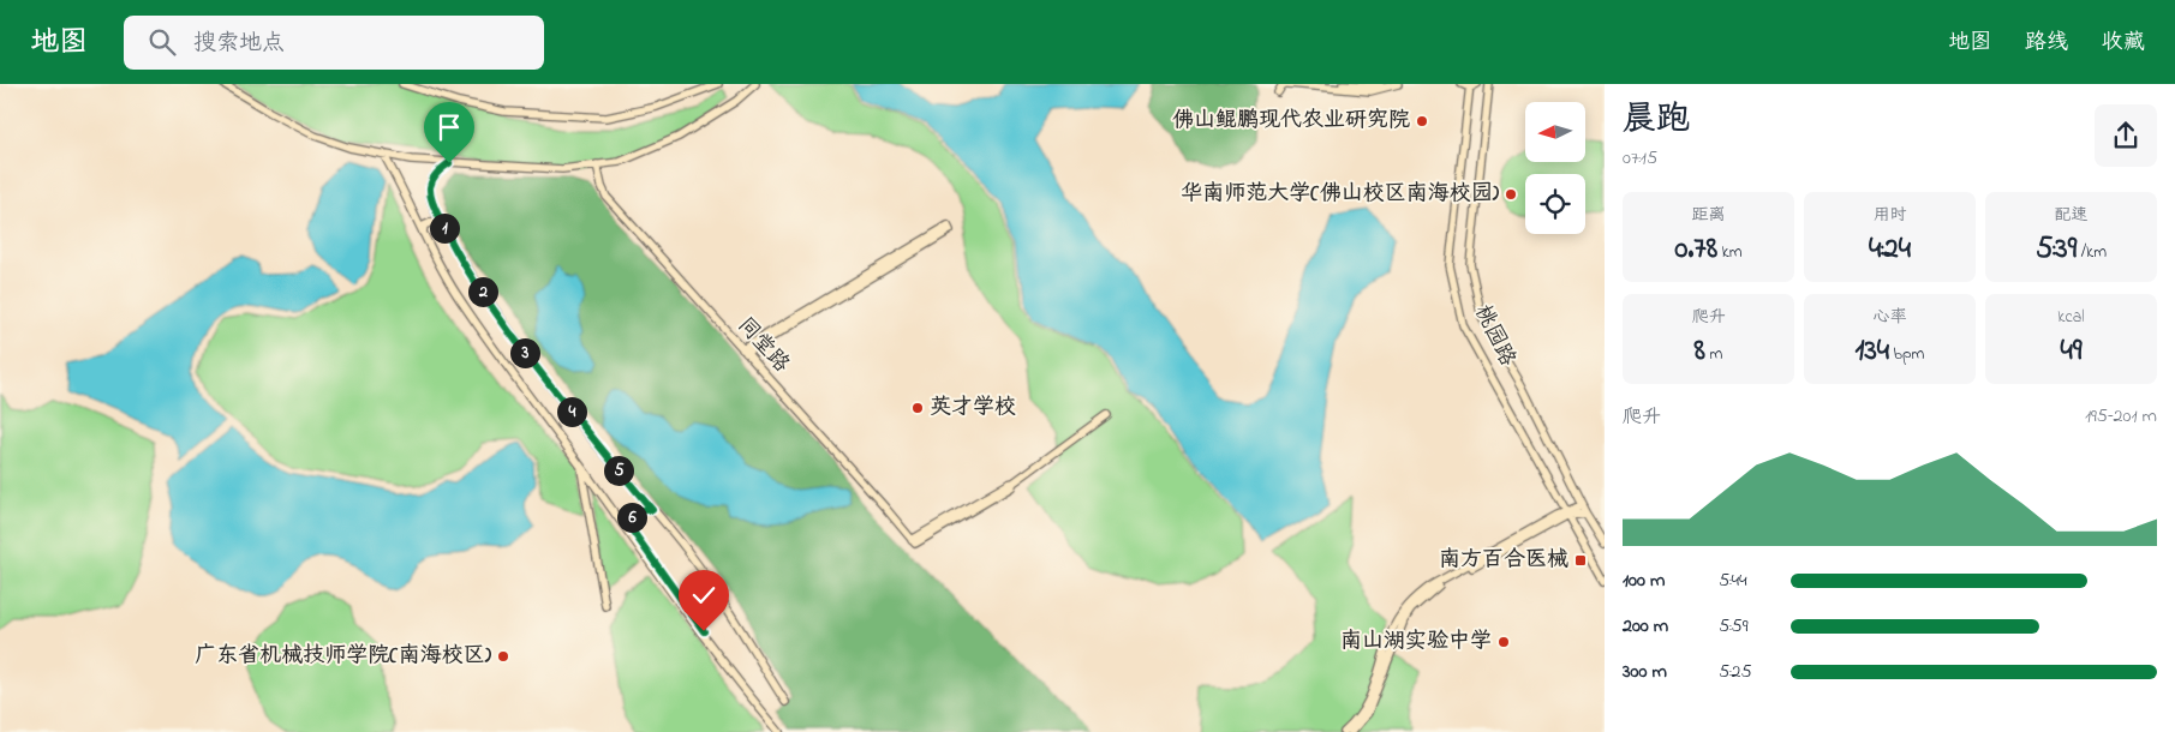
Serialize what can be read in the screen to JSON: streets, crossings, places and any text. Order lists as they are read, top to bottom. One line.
{"streets":{"main road":["桃园路","同堂路"]},"places":{"other":["佛山鲲鹏现代农业研究院","华南师范大学(佛山校区南海校园)","英才学校","南山湖实验中学","广东省机械技师学院(南海校区)"],"transit":["南方百合医械"]},"north":"left","page":{"header":"地图","search":"搜索地点","nav":["地图","路线","收藏"],"heading":["晨跑","07:15"],"stats":[["距离","0.78 km"],["用时","4:24"],["配速","5:39 /km"],["爬升","8 m"],["心率","134 bpm"],["kcal","49"]],"pins":["1","2","3","4","5","6"],"chart":["爬升","195–201 m"],"list":[{"name":"100 m","note":"5:44"},{"name":"200 m","note":"5:59"},{"name":"300 m","note":"5:25"}]}}
